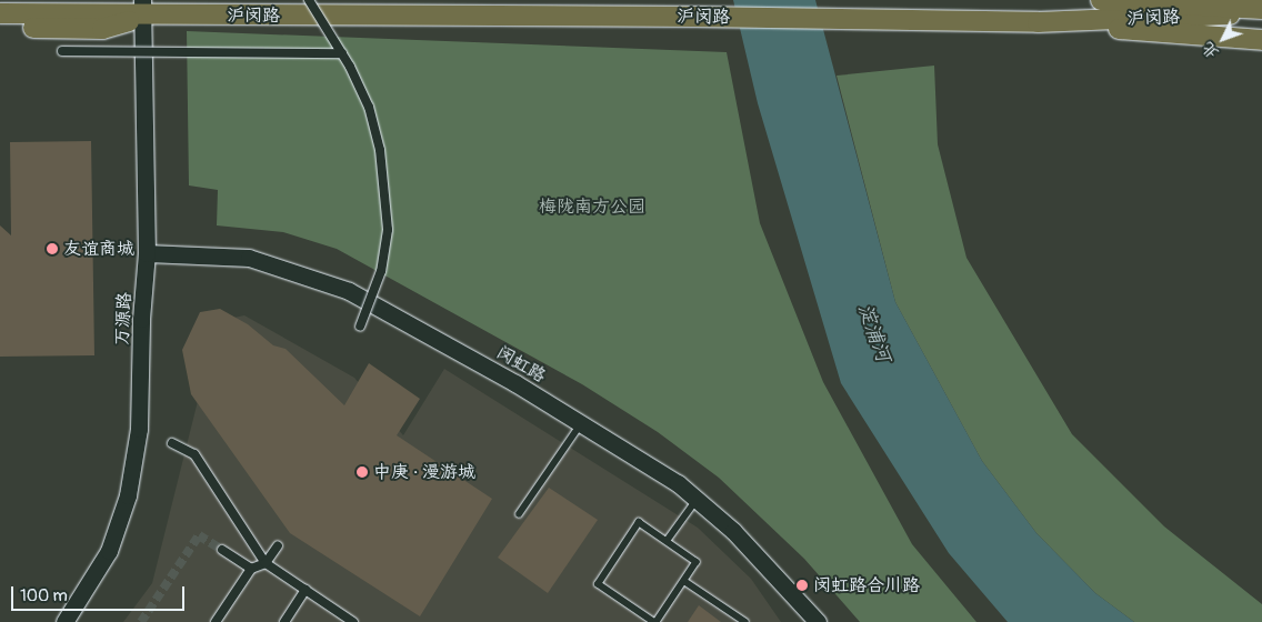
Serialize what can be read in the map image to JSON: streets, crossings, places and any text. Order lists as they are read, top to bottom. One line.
{"streets":{"main road":["沪闵路","万源路","闵虹路"]},"crossings":[["沪闵路","万源路"],["万源路","闵虹路"]],"water":["淀浦河"],"parks":["梅陇南方公园"],"places":["友谊商城","中庚 · 漫游城","闵虹路合川路"],"scale_bar":"100 m","north":"bottom left"}
